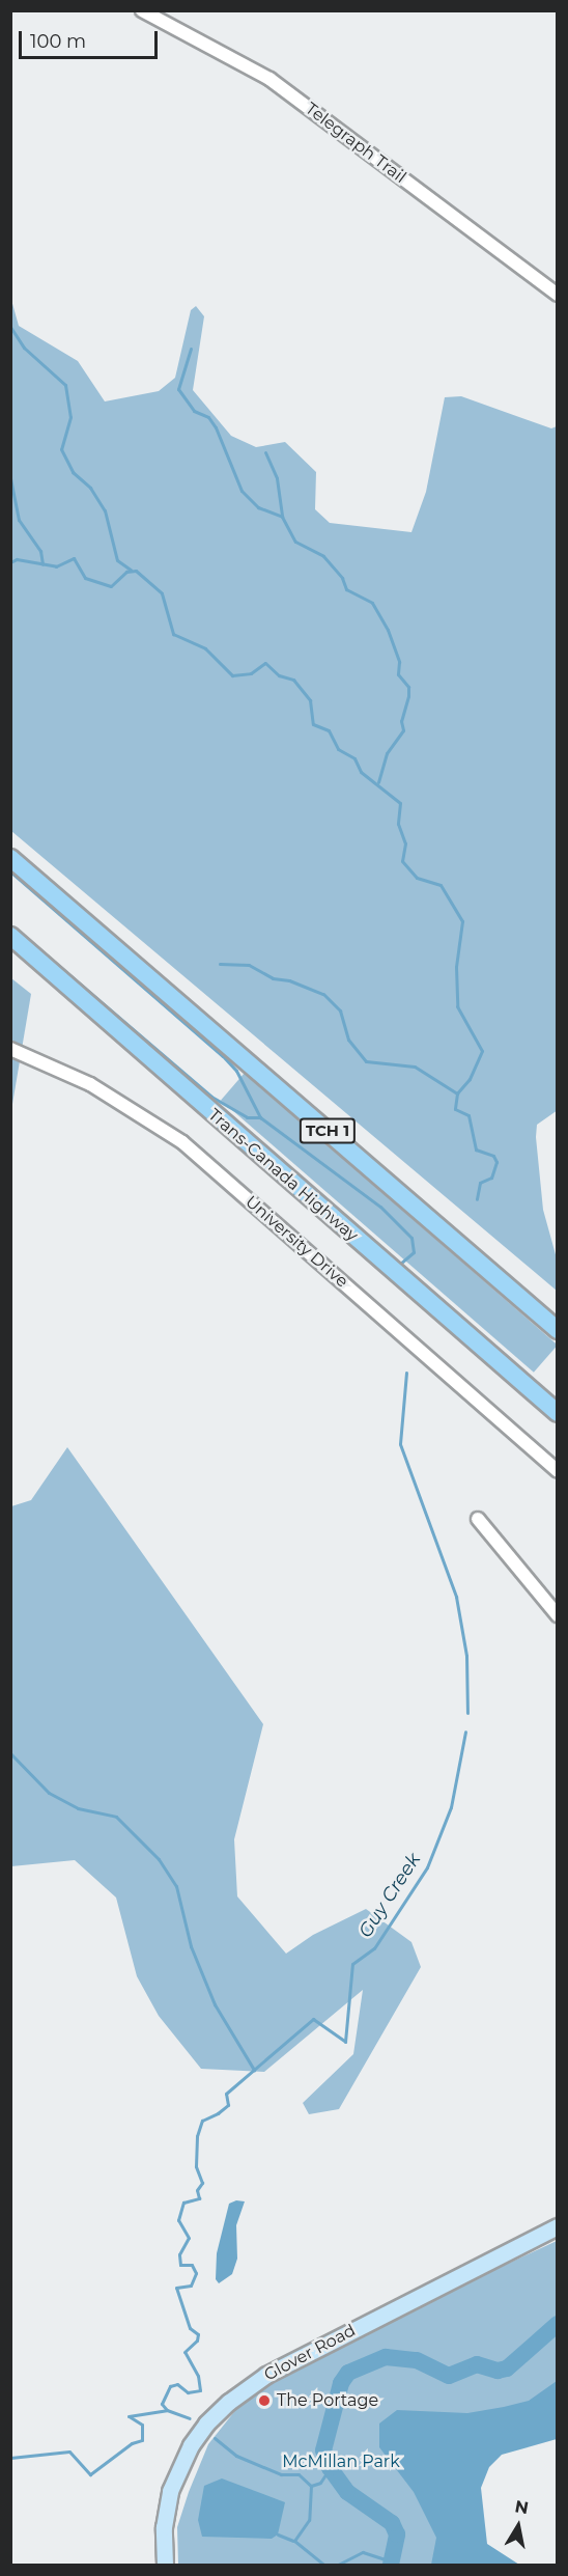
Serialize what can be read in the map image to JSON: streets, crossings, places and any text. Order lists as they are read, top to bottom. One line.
{"streets":{"highway":["TCH 1","Trans-Canada Highway"],"main road":["Glover Road"],"street":["Telegraph Trail","University Drive"]},"water":["Guy Creek"],"parks":["McMillan Park"],"places":["The Portage"],"scale_bar":"100 m","north":"top"}
